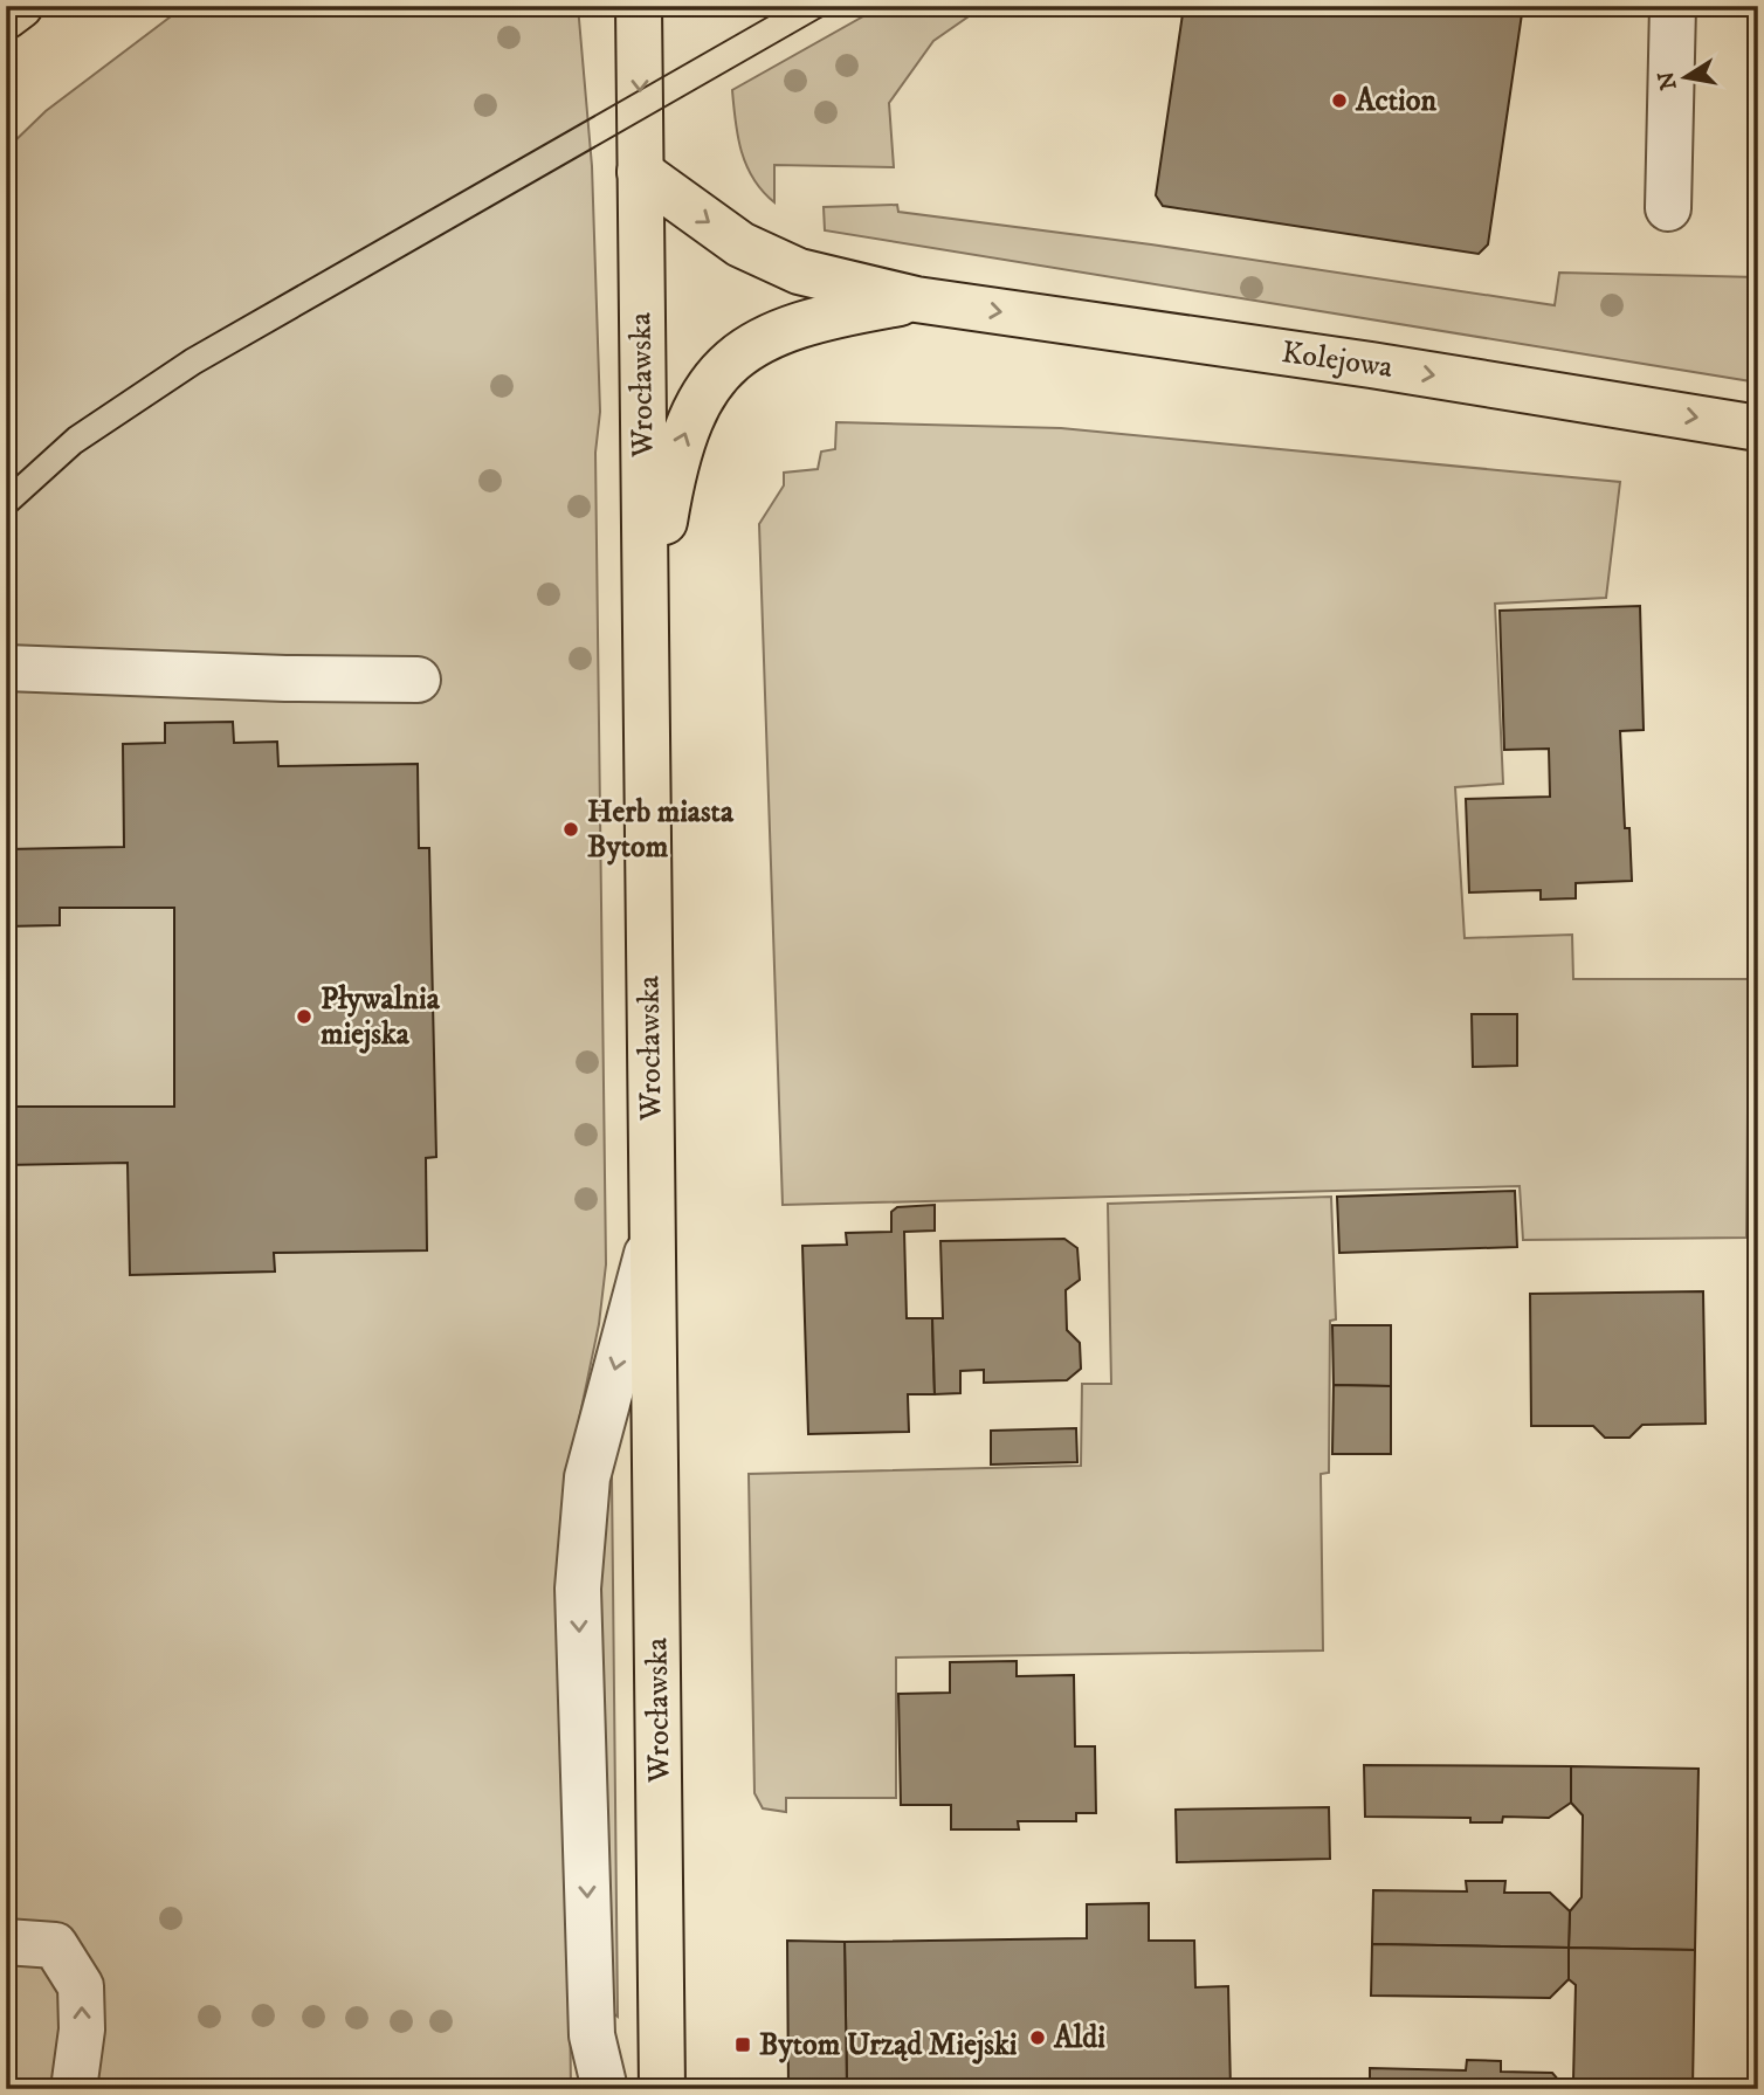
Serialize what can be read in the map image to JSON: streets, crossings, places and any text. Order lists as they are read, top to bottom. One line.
{"streets":{"main road":["Kolejowa","Wrocławska"]},"crossings":[["Kolejowa","Wrocławska"]],"one_way":["Kolejowa"],"places":{"other":["Action","Herb miasta Bytom","Pływalnia miejska","Aldi"],"transit":["Bytom Urząd Miejski"]},"north":"left"}
